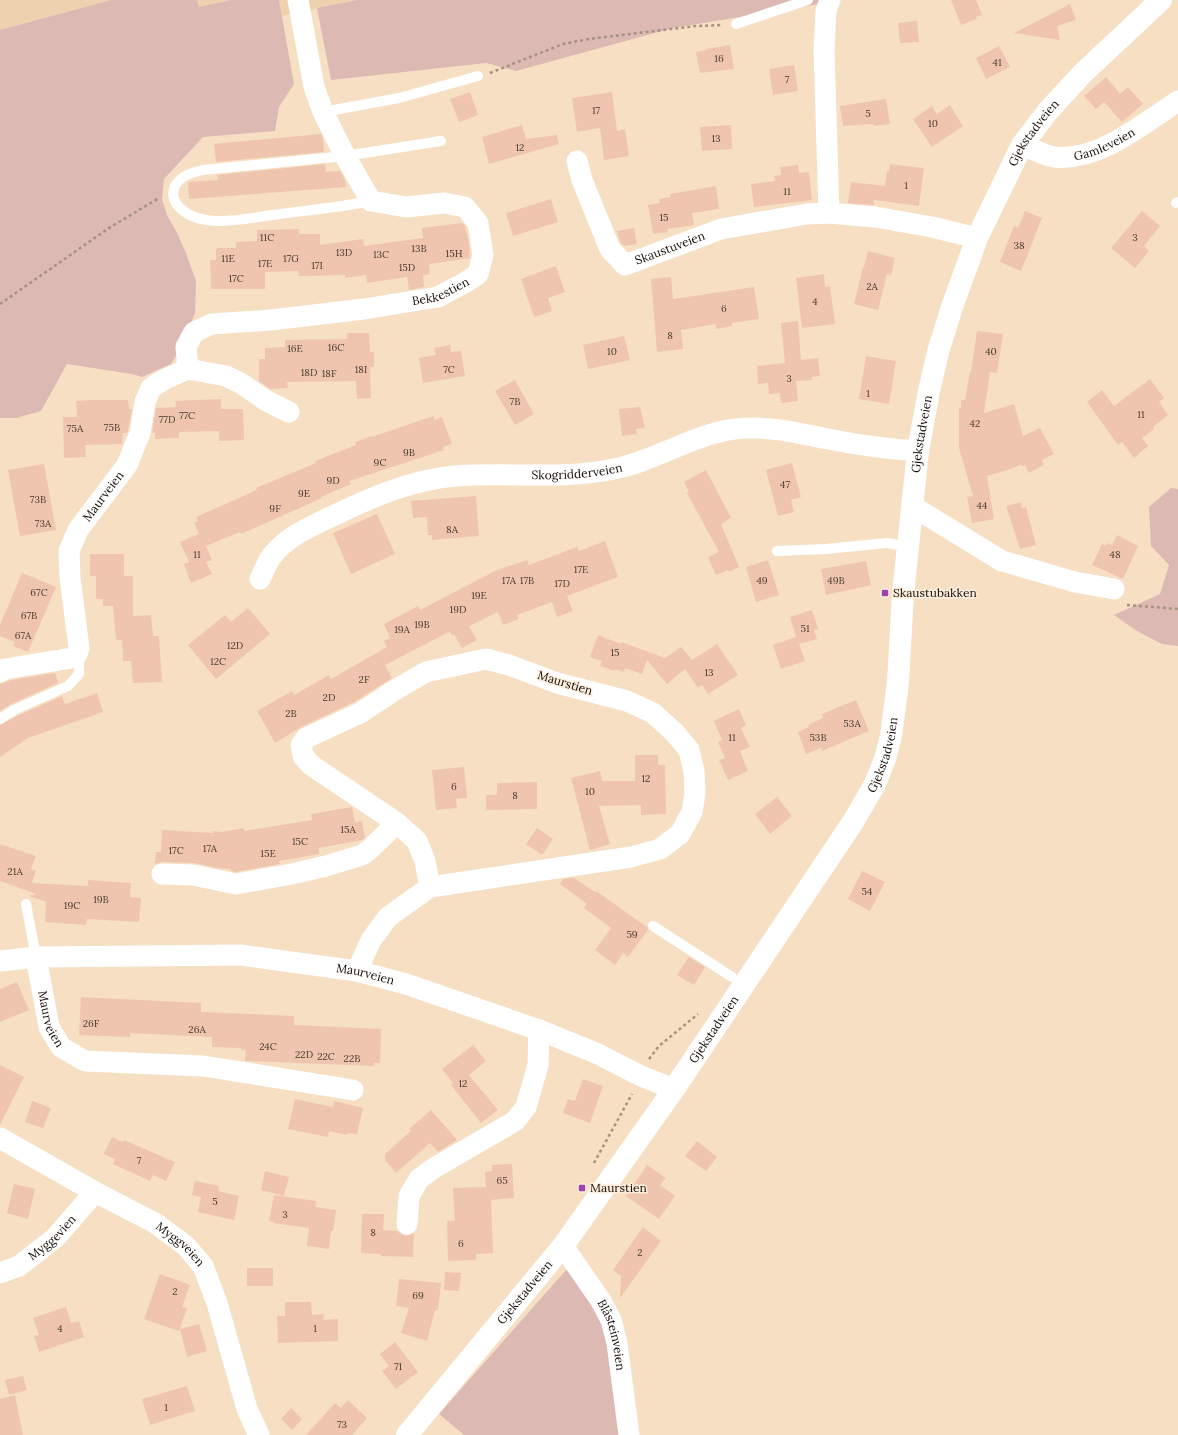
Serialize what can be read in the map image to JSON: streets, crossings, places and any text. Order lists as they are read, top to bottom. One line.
{"streets":{"street":["Gjekstadveien","Gamleveien","Skaustuveien","Bekkestien","Skogridderveien","Maurveien","Maurstien","Myggevien","Myggveien","Blåsteinveien"]},"crossings":[["Gjekstadveien","Gamleveien"],["Gjekstadveien","Skaustuveien"],["Gjekstadveien","Skogridderveien"],["Gjekstadveien","Maurveien"],["Gjekstadveien","Blåsteinveien"],["Bekkestien","Maurveien"],["Maurveien","Maurstien"],["Myggevien","Myggveien"]],"places":{"transit":["Skaustubakken","Maurstien"]},"house_numbers":["16","41","7","17","5","10","13","12","1","11","15","11C","3","38","13B","13D","15H","13C","11E","17G","17E","17I","15D","17C","2A","4","6","8","16C","16E","10","40","18I","7C","18D","18F","3","1","7B","11","77C","77D","42","75B","75A","9B","9C","9D","47","9E","73B","44","9F","73A","8A","11","48","17E","17A","17B","49","49B","17D","67C","19E","19D","67B","19B","51","19A","67A","12D","15","12C","13","2F","2D","2B","53A","11","53B","12","6","10","8","15A","15C","17A","17C","15E","21A","54","19B","19C","59","26F","26A","24C","22D","22C","22B","12","7","65","5","3","8","6","2","2","69","4","1","71","1","73"]}
